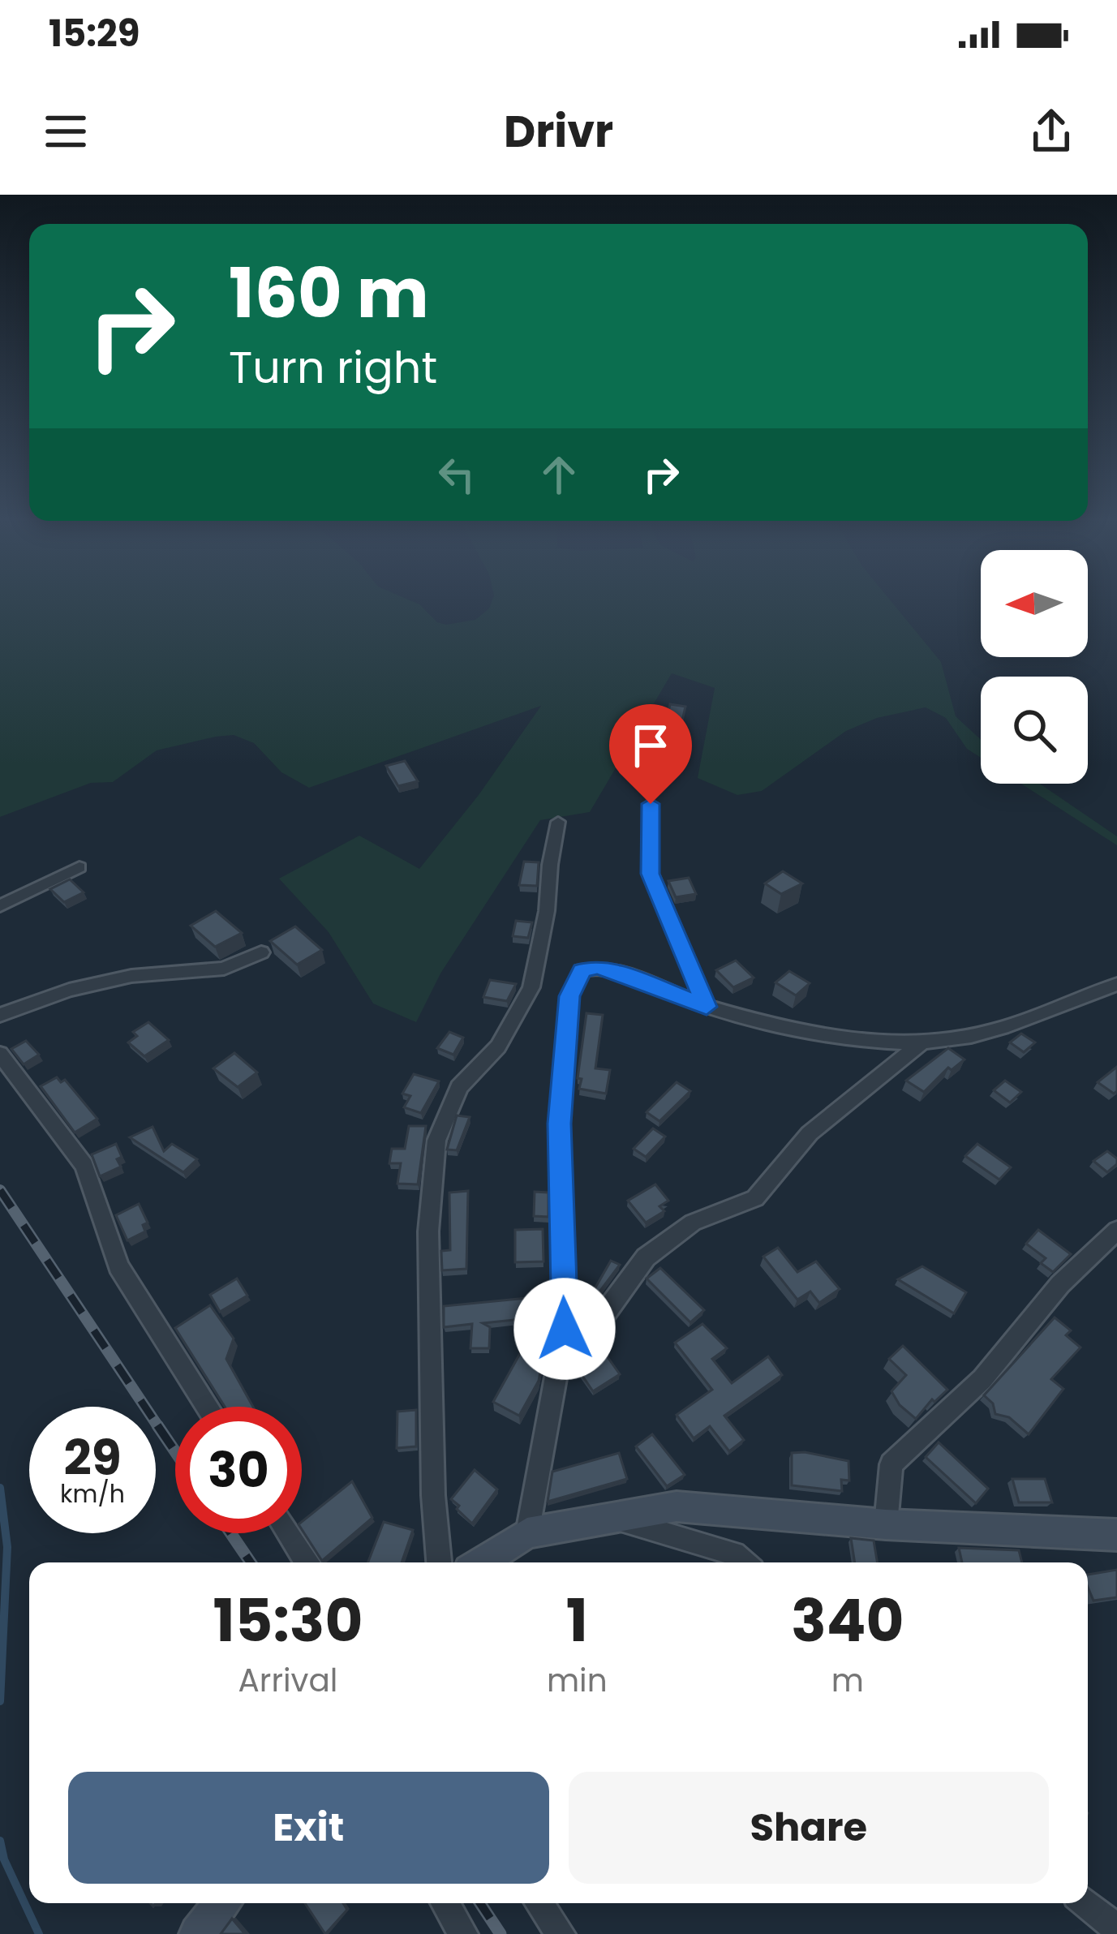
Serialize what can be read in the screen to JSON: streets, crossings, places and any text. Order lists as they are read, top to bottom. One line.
{"north":"left","page":{"status":"15:29","header":"Drivr","turn":["160 m","Turn right"],"speed":"29 km/h","limit":"30","eta":["15:30","Arrival","1","min","340","m"],"buttons":["Exit","Share"]}}
